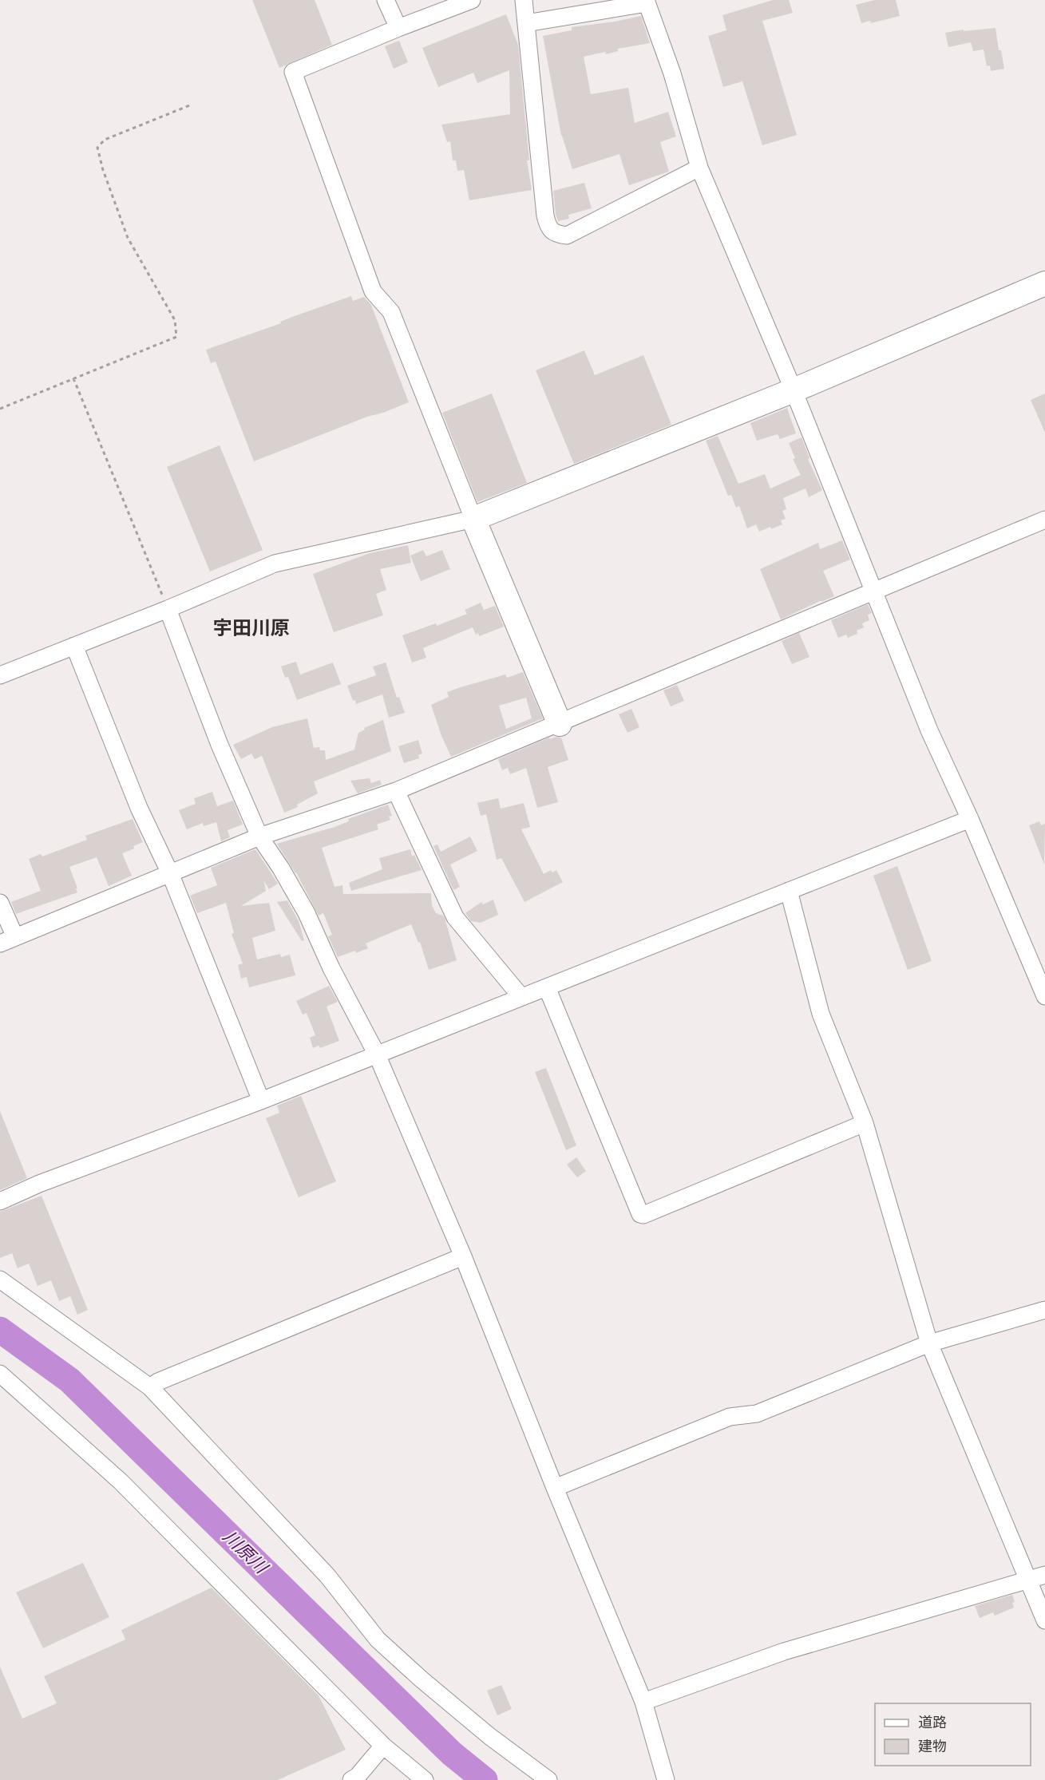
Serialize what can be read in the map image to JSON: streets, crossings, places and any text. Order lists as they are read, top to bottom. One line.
{"districts":["宇田川原"],"water":["川原川"],"legend":["道路","建物"]}
